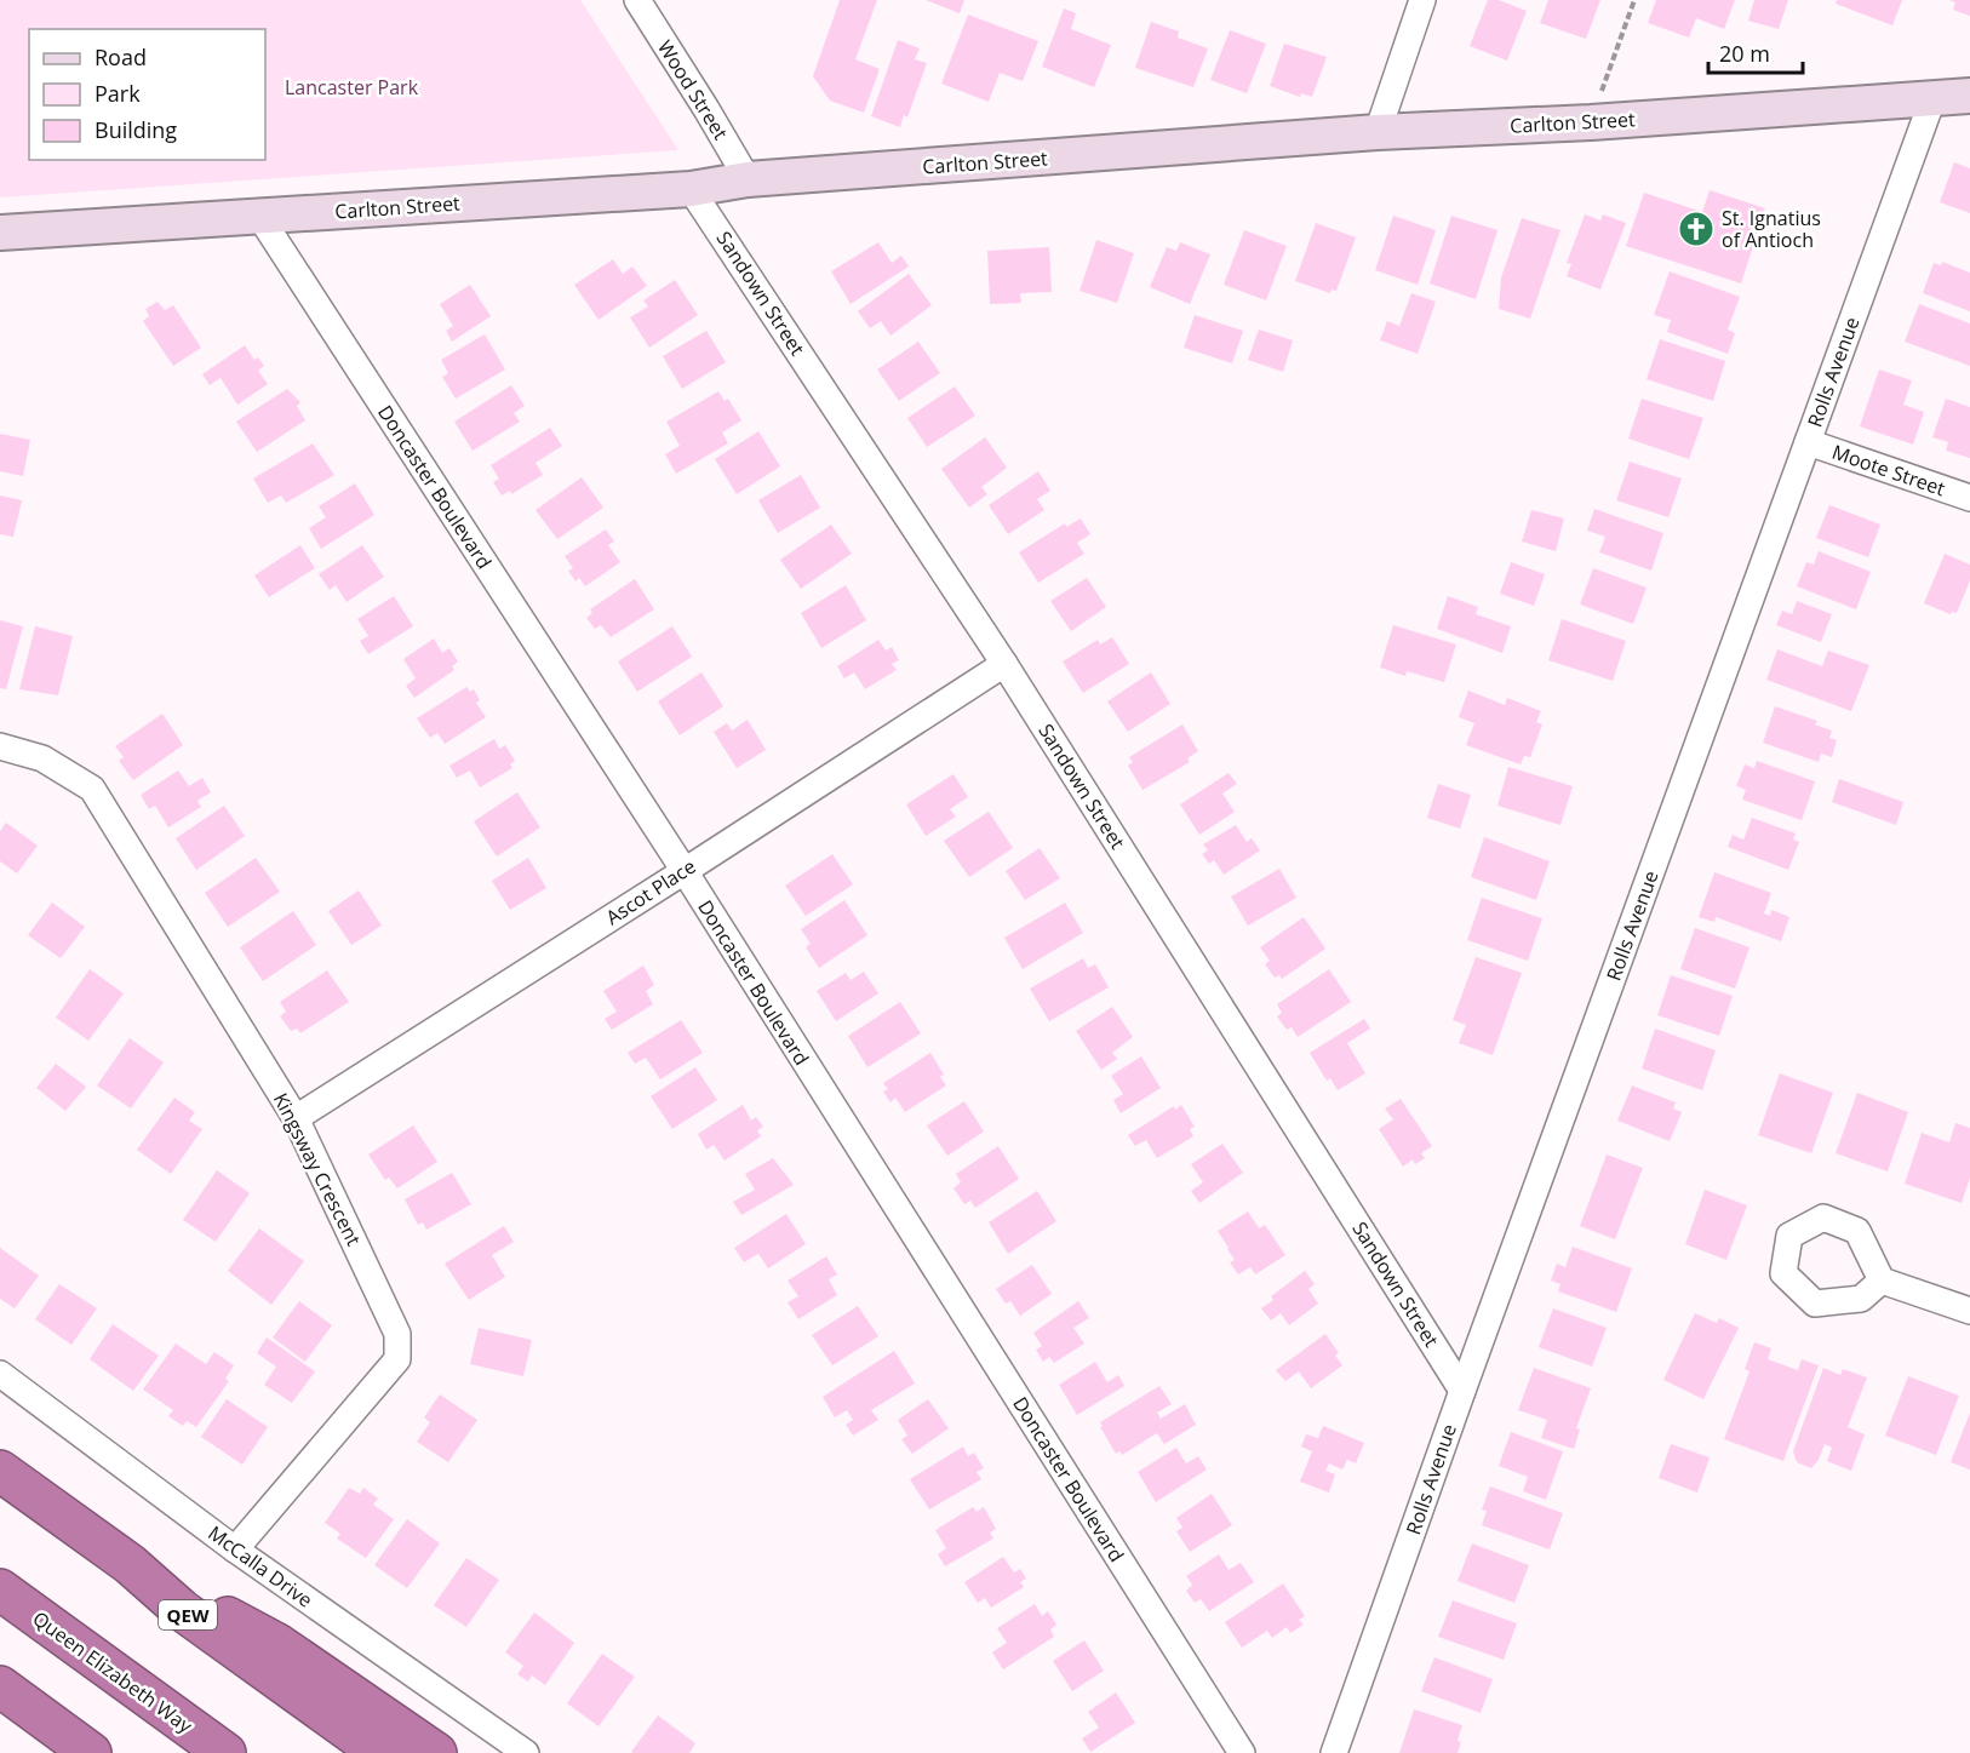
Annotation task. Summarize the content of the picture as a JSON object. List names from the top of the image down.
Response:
{
  "streets": {
    "highway": ["QEW", "Queen Elizabeth Way"],
    "main road": ["Carlton Street"],
    "street": [
      "Wood Street",
      "Sandown Street",
      "Rolls Avenue",
      "Moote Street",
      "Doncaster Boulevard",
      "Ascot Place",
      "Kingsway Crescent",
      "McCalla Drive"
    ]
  },
  "crossings": [
    ["Wood Street", "Carlton Street"],
    ["Carlton Street", "Sandown Street"],
    ["Carlton Street", "Rolls Avenue"],
    ["Carlton Street", "Doncaster Boulevard"],
    ["Sandown Street", "Rolls Avenue"],
    ["Sandown Street", "Ascot Place"],
    ["Rolls Avenue", "Moote Street"],
    ["Doncaster Boulevard", "Ascot Place"],
    ["Ascot Place", "Kingsway Crescent"],
    ["Kingsway Crescent", "McCalla Drive"]
  ],
  "parks": ["Lancaster Park"],
  "places": {
    "church": ["St. Ignatius of Antioch"]
  },
  "legend": ["Road", "Park", "Building"],
  "scale_bar": "20 m"
}
